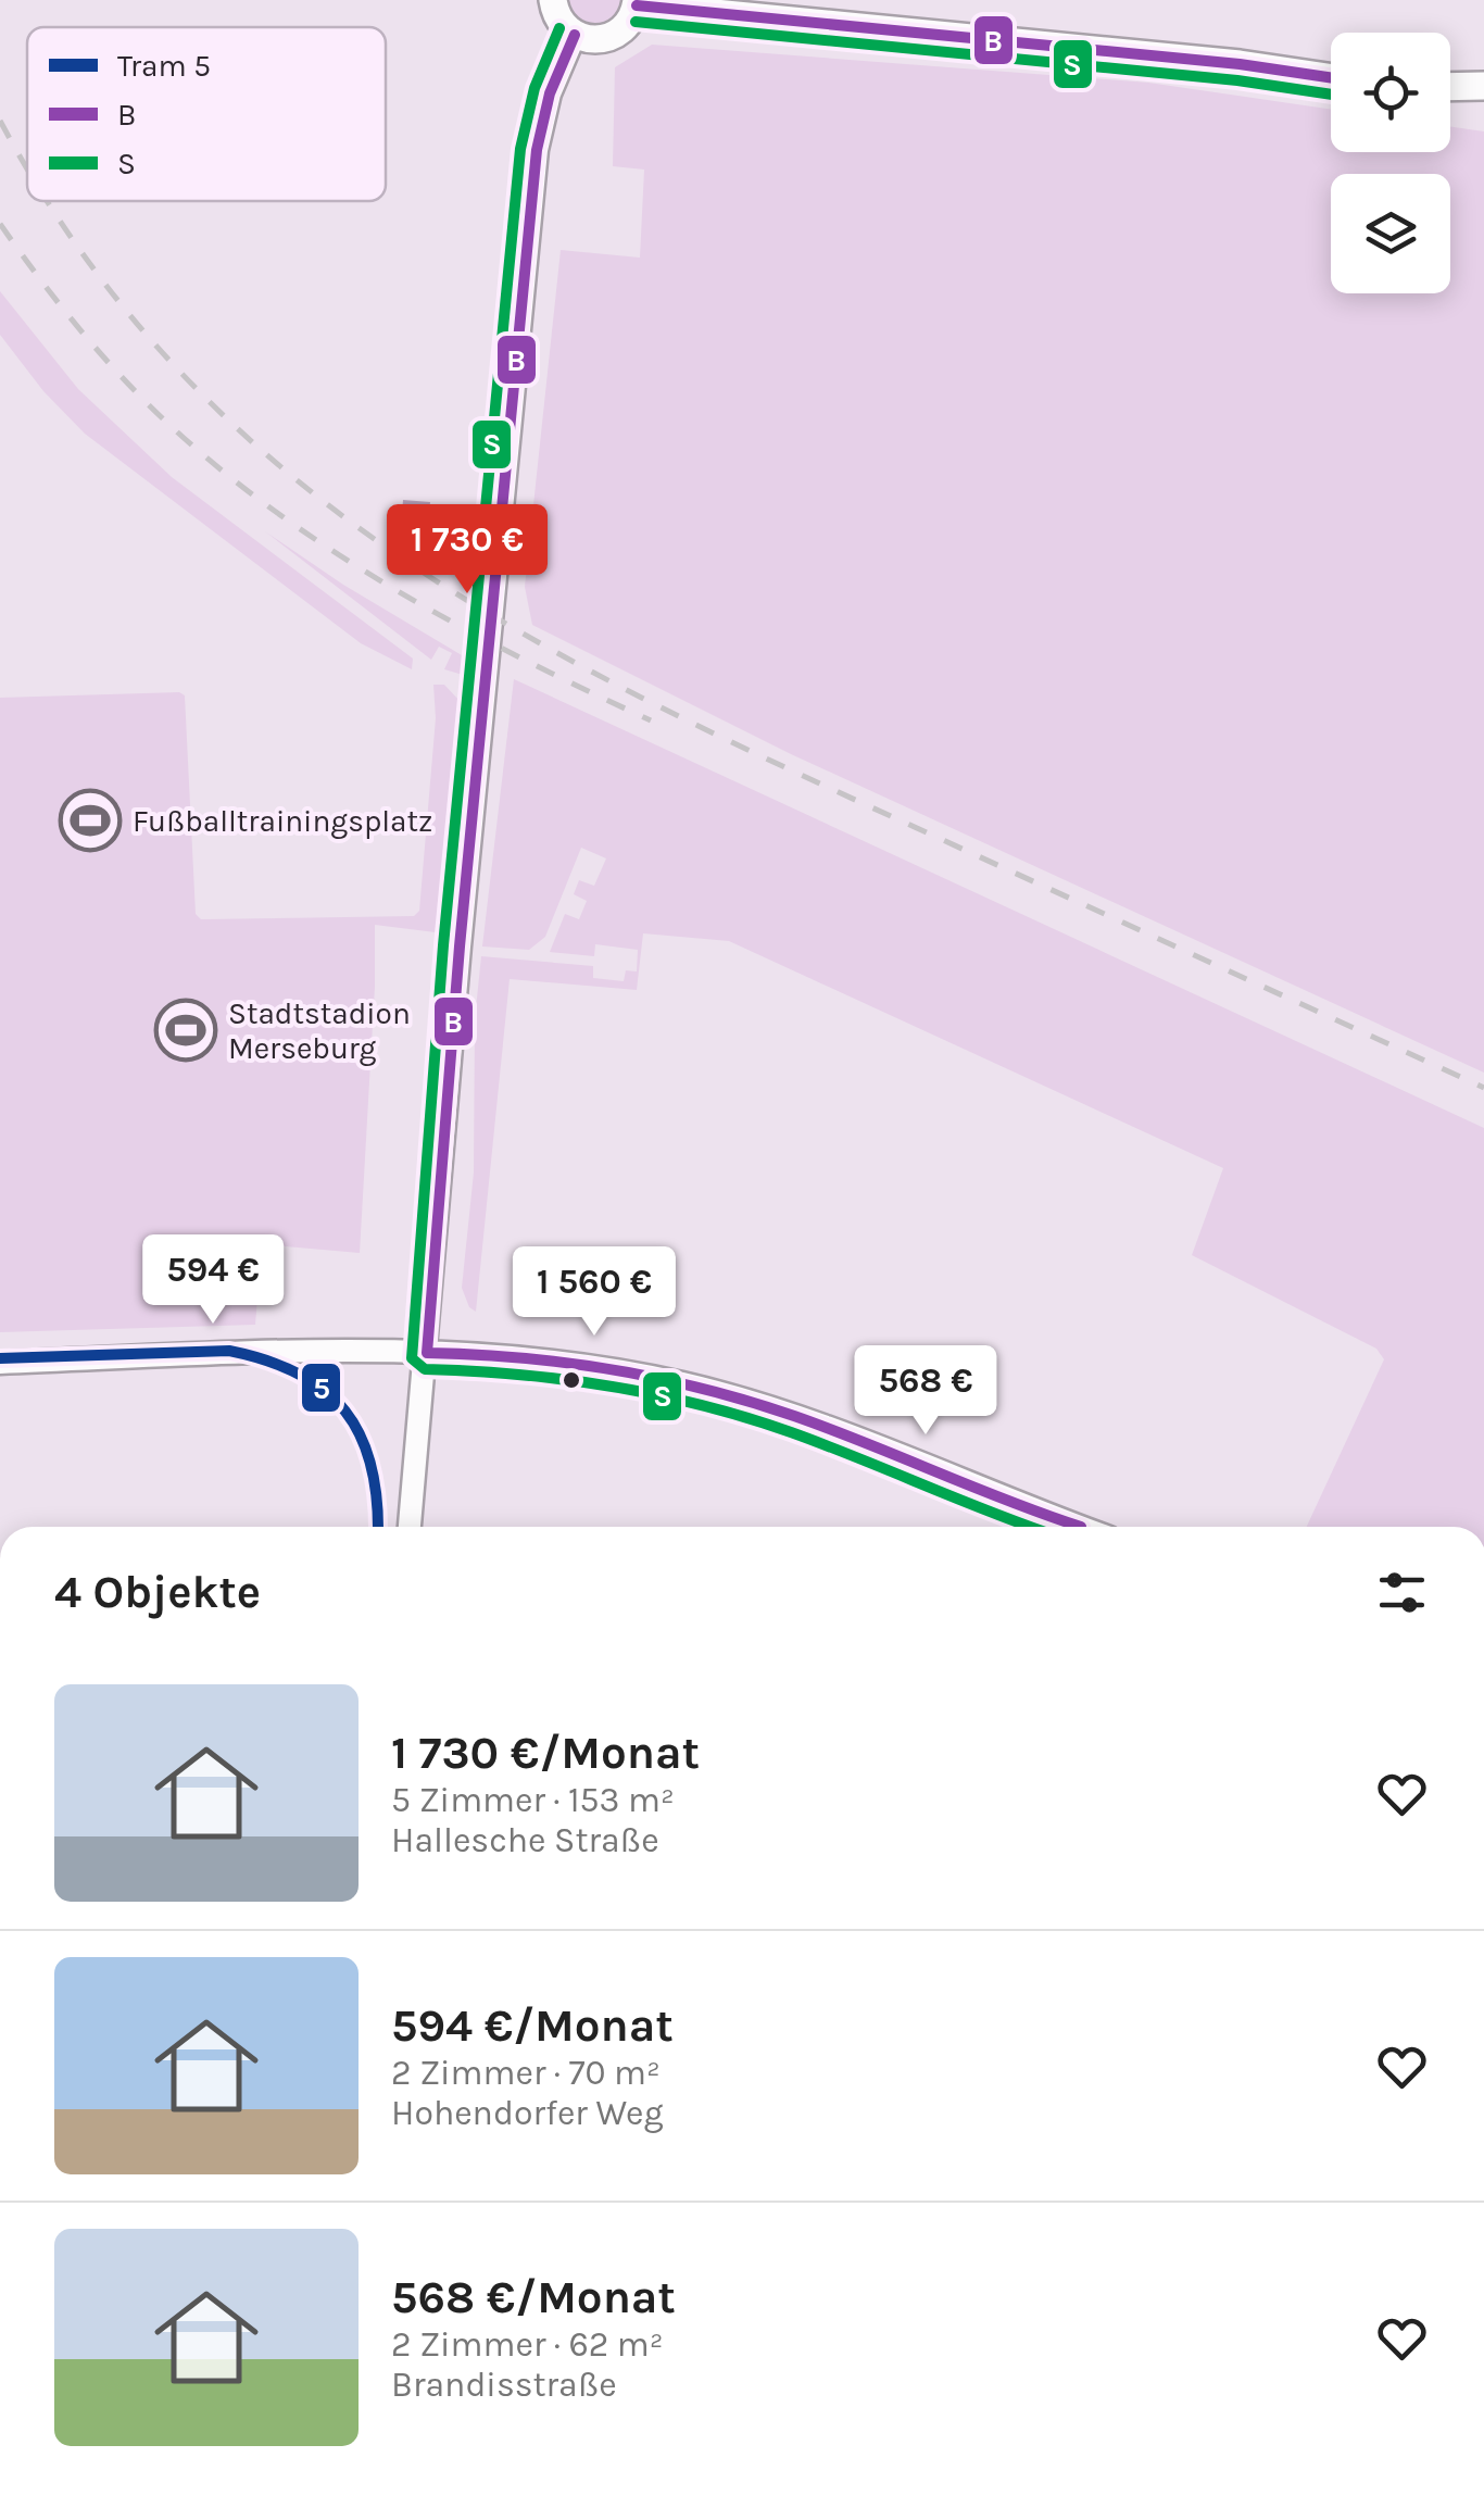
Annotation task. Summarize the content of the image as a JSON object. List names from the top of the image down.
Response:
{
  "places": {
    "sports": ["Fußballtrainingsplatz", "Stadtstadion Merseburg"]
  },
  "lines": ["transit line B", "transit line S", "tram line 5"],
  "legend": ["Tram 5", "B", "S"],
  "page": {
    "price": [
      "1 730 €",
      "594 €",
      "1 560 €",
      "568 €"
    ],
    "heading": "4 Objekte",
    "list": [
      {
        "name": "1 730 €/Monat",
        "note": "5 Zimmer · 153 m² · Hallesche Straße"
      },
      {
        "name": "594 €/Monat",
        "note": "2 Zimmer · 70 m² · Hohendorfer Weg"
      },
      {
        "name": "568 €/Monat",
        "note": "2 Zimmer · 62 m² · Brandisstraße"
      }
    ]
  }
}
